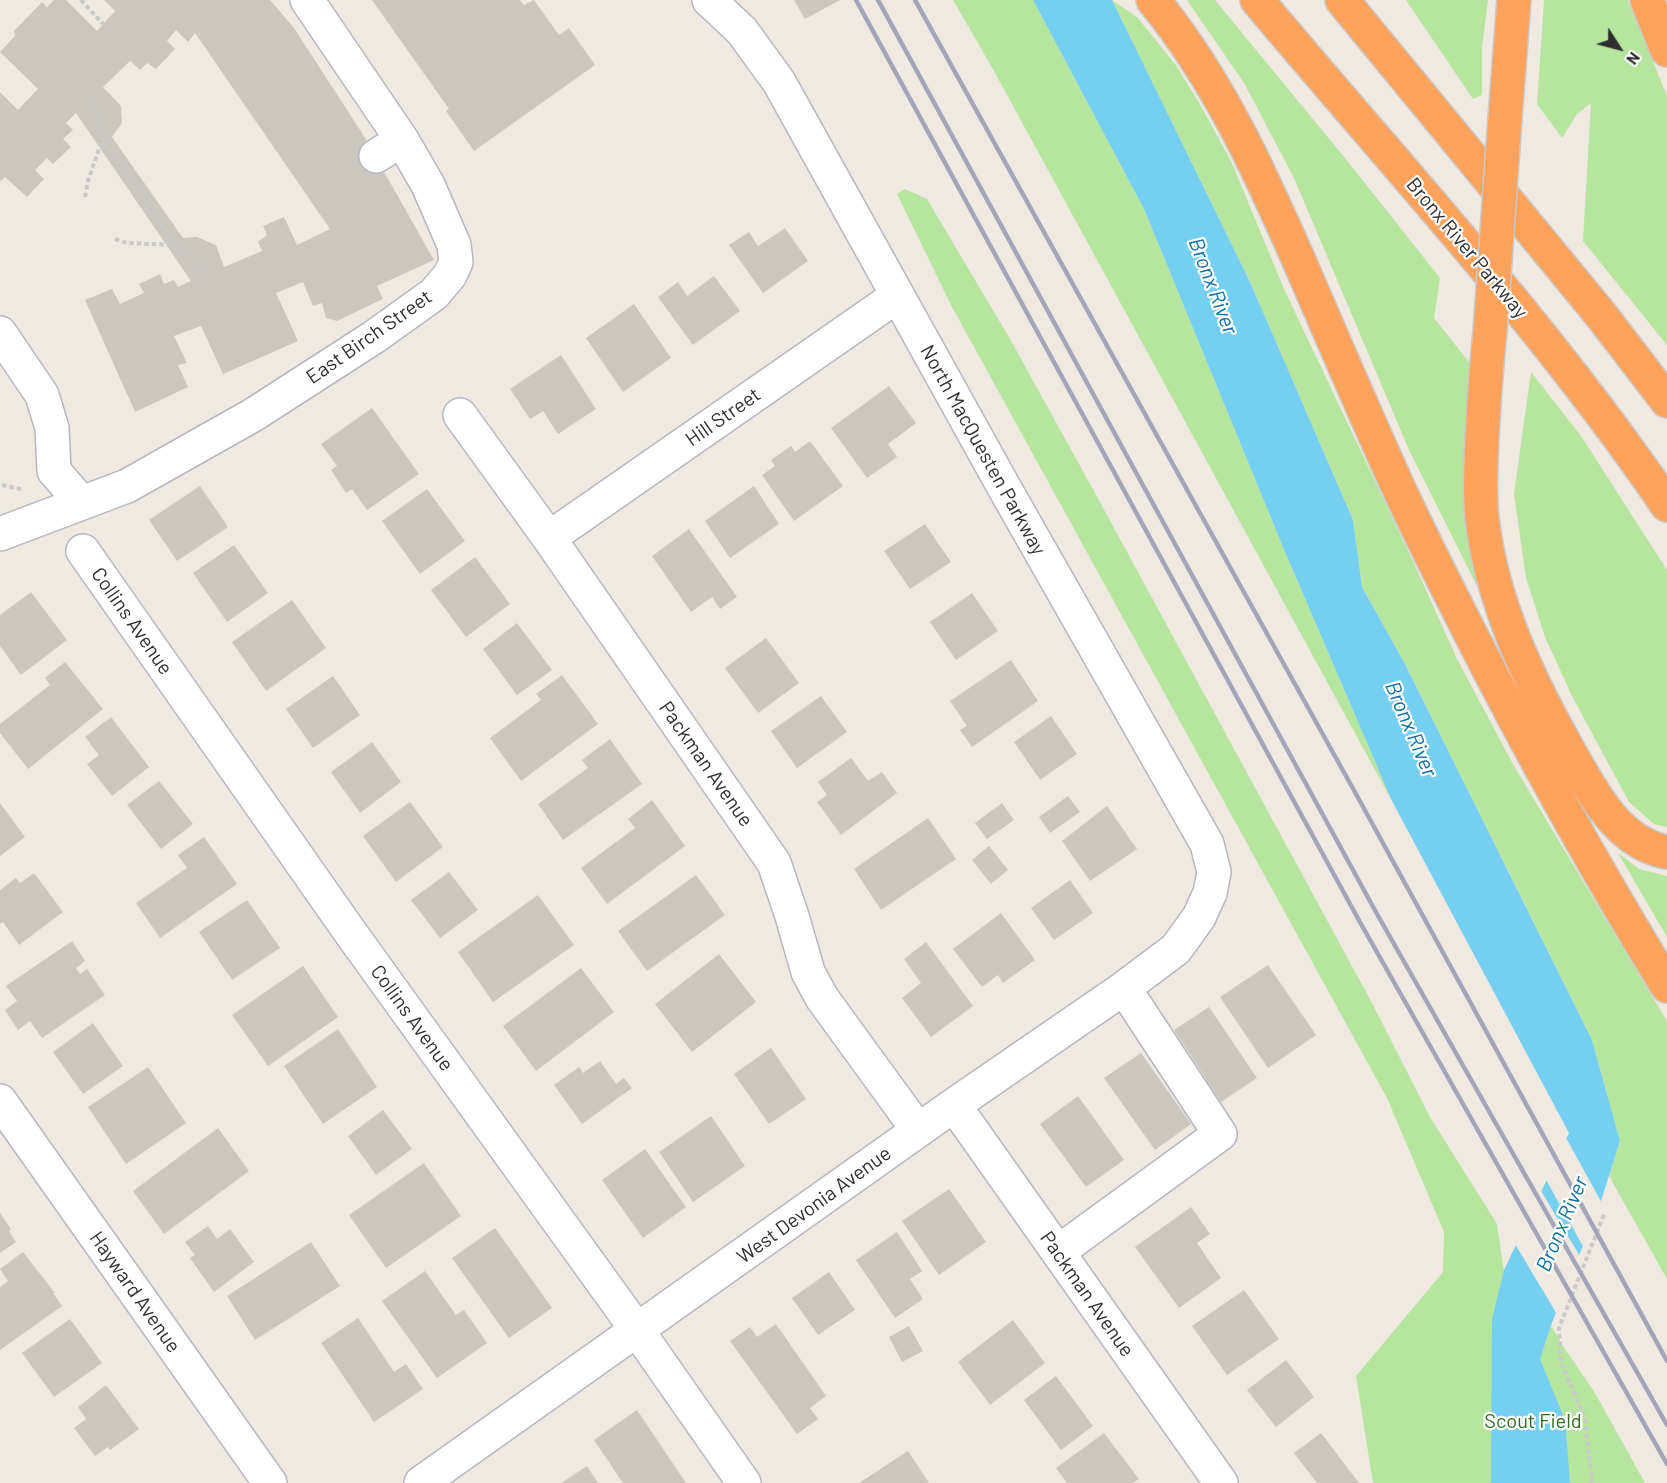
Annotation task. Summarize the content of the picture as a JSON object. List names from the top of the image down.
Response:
{
  "streets": {
    "highway": ["Bronx River Parkway"],
    "street": [
      "East Birch Street",
      "Hill Street",
      "North MacQuesten Parkway",
      "Collins Avenue",
      "Packman Avenue",
      "West Devonia Avenue",
      "Hayward Avenue"
    ]
  },
  "crossings": [
    ["Hill Street", "North MacQuesten Parkway"],
    ["Hill Street", "Packman Avenue"],
    ["North MacQuesten Parkway", "West Devonia Avenue"],
    ["Collins Avenue", "West Devonia Avenue"],
    ["Packman Avenue", "West Devonia Avenue"]
  ],
  "water": ["Bronx River"],
  "parks": ["Scout Field"],
  "north": "bottom right"
}
